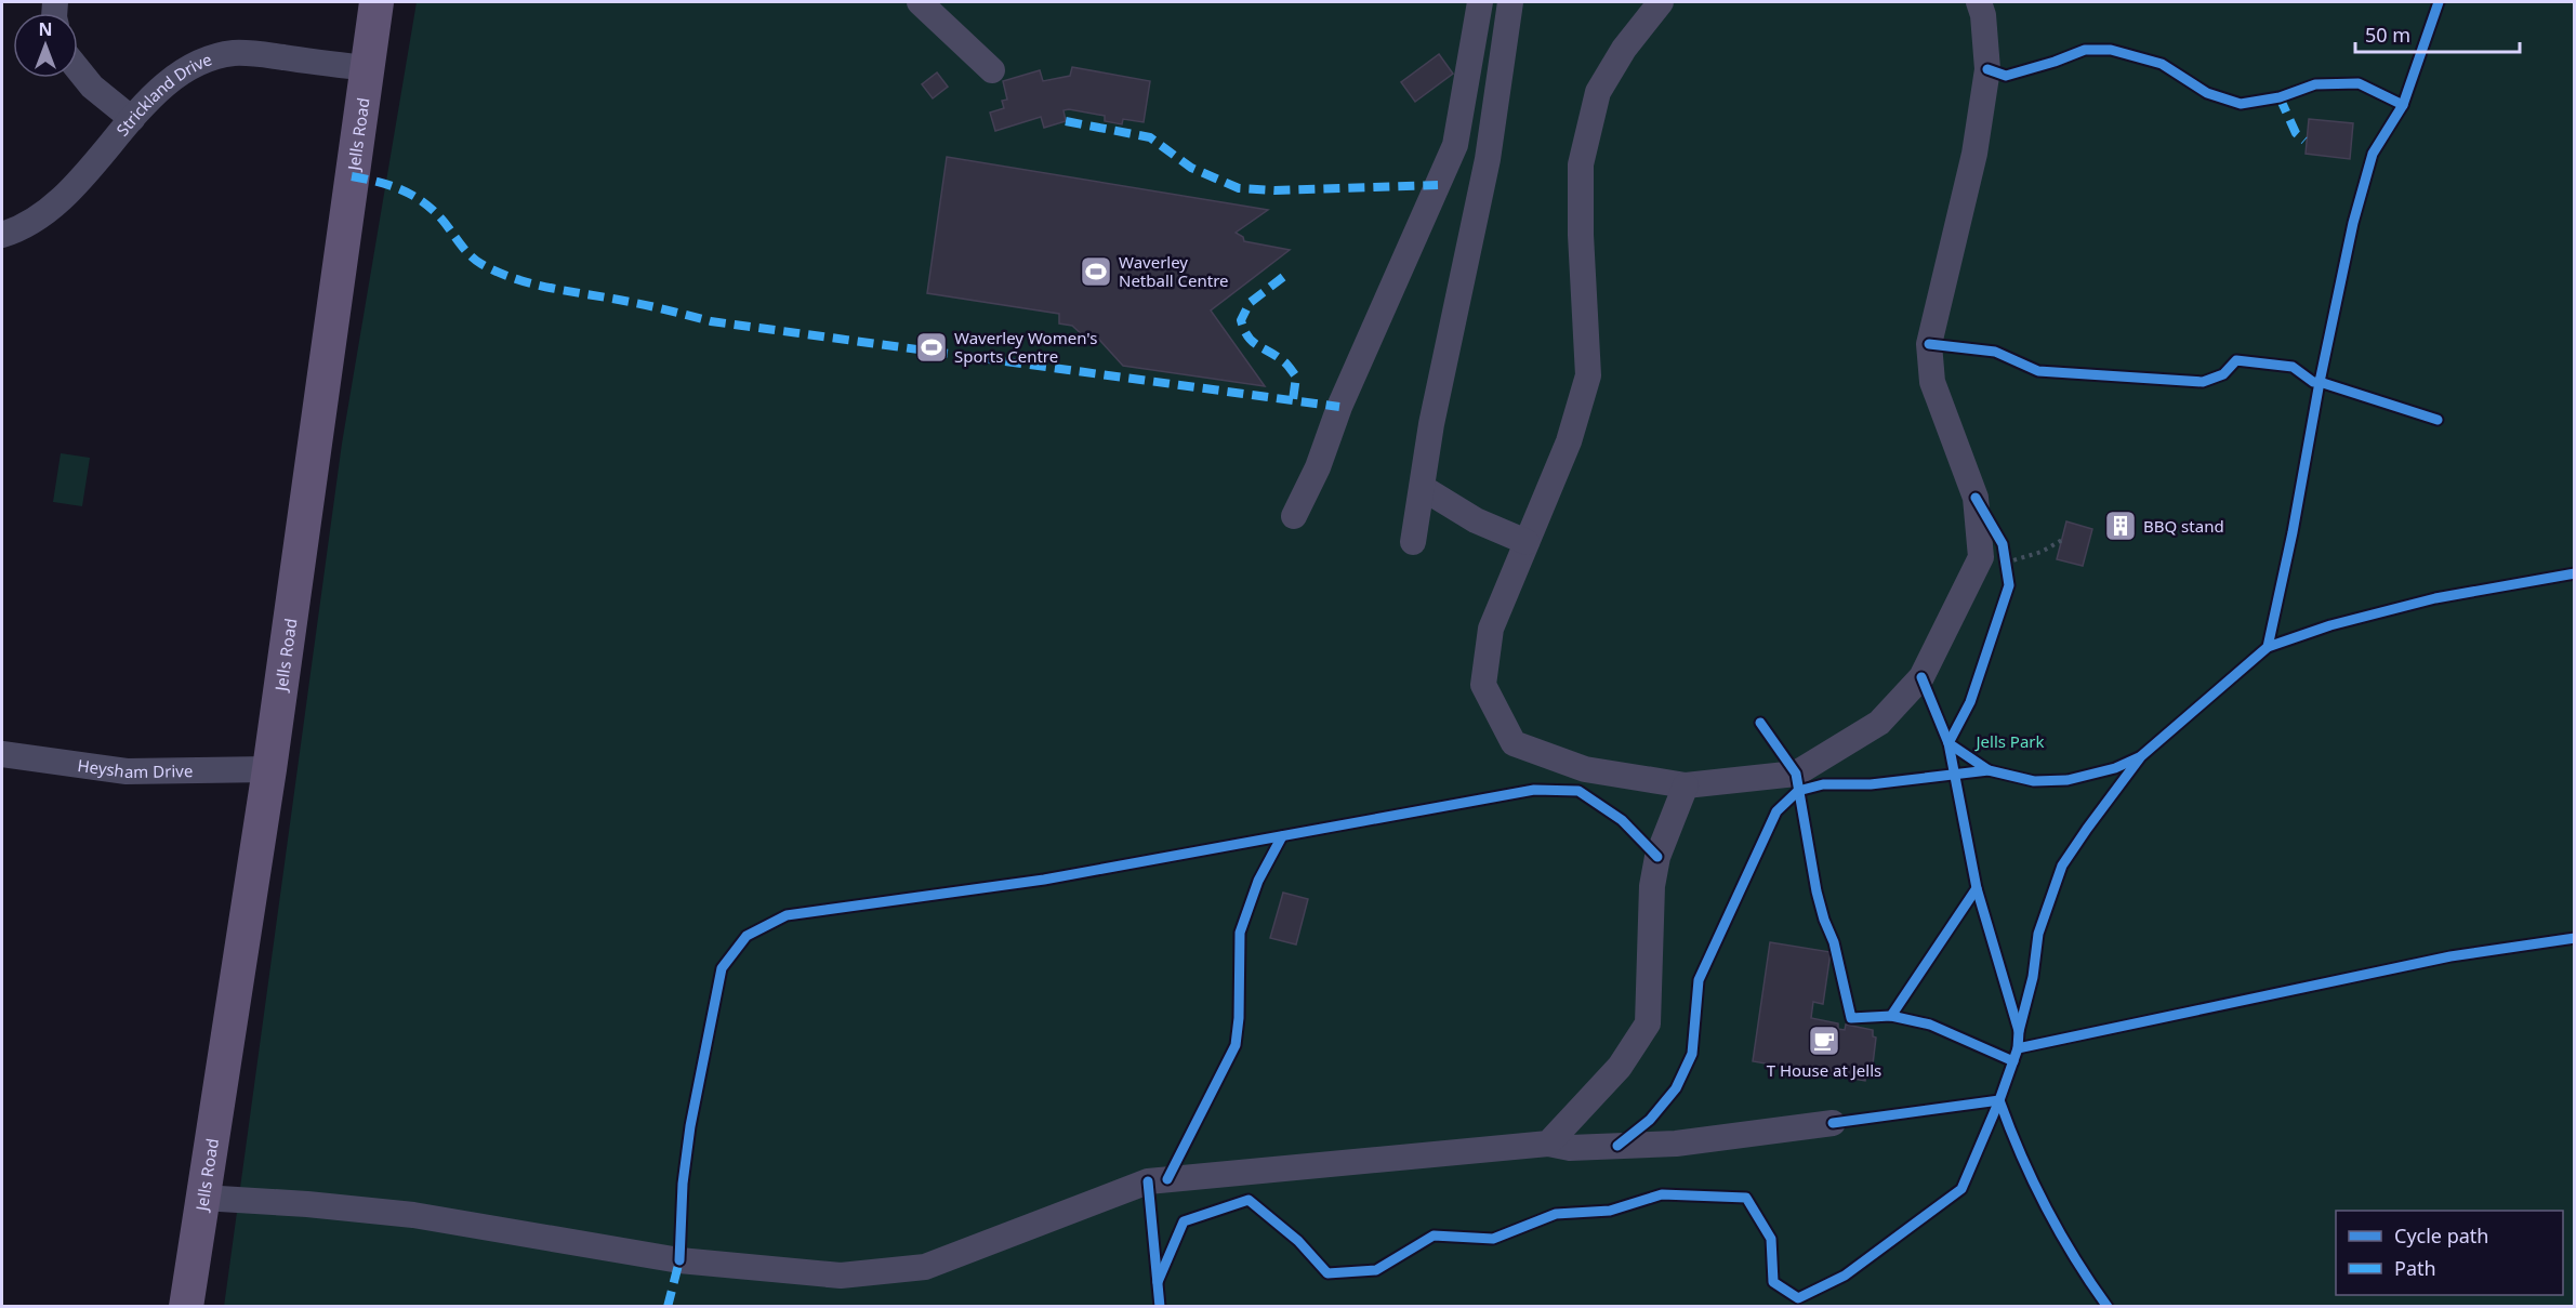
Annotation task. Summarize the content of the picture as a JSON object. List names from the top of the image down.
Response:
{
  "streets": {
    "main road": ["Jells Road"],
    "street": ["Strickland Drive", "Heysham Drive"]
  },
  "crossings": [
    ["Strickland Drive", "Jells Road"],
    ["Jells Road", "Heysham Drive"]
  ],
  "parks": ["Jells Park"],
  "places": {
    "sports": ["Waverley Netball Centre", "Waverley Women's Sports Centre"],
    "building": ["BBQ stand"],
    "cafe": ["T House at Jells"]
  },
  "legend": ["Cycle path", "Path"],
  "scale_bar": "50 m",
  "north": "top"
}
